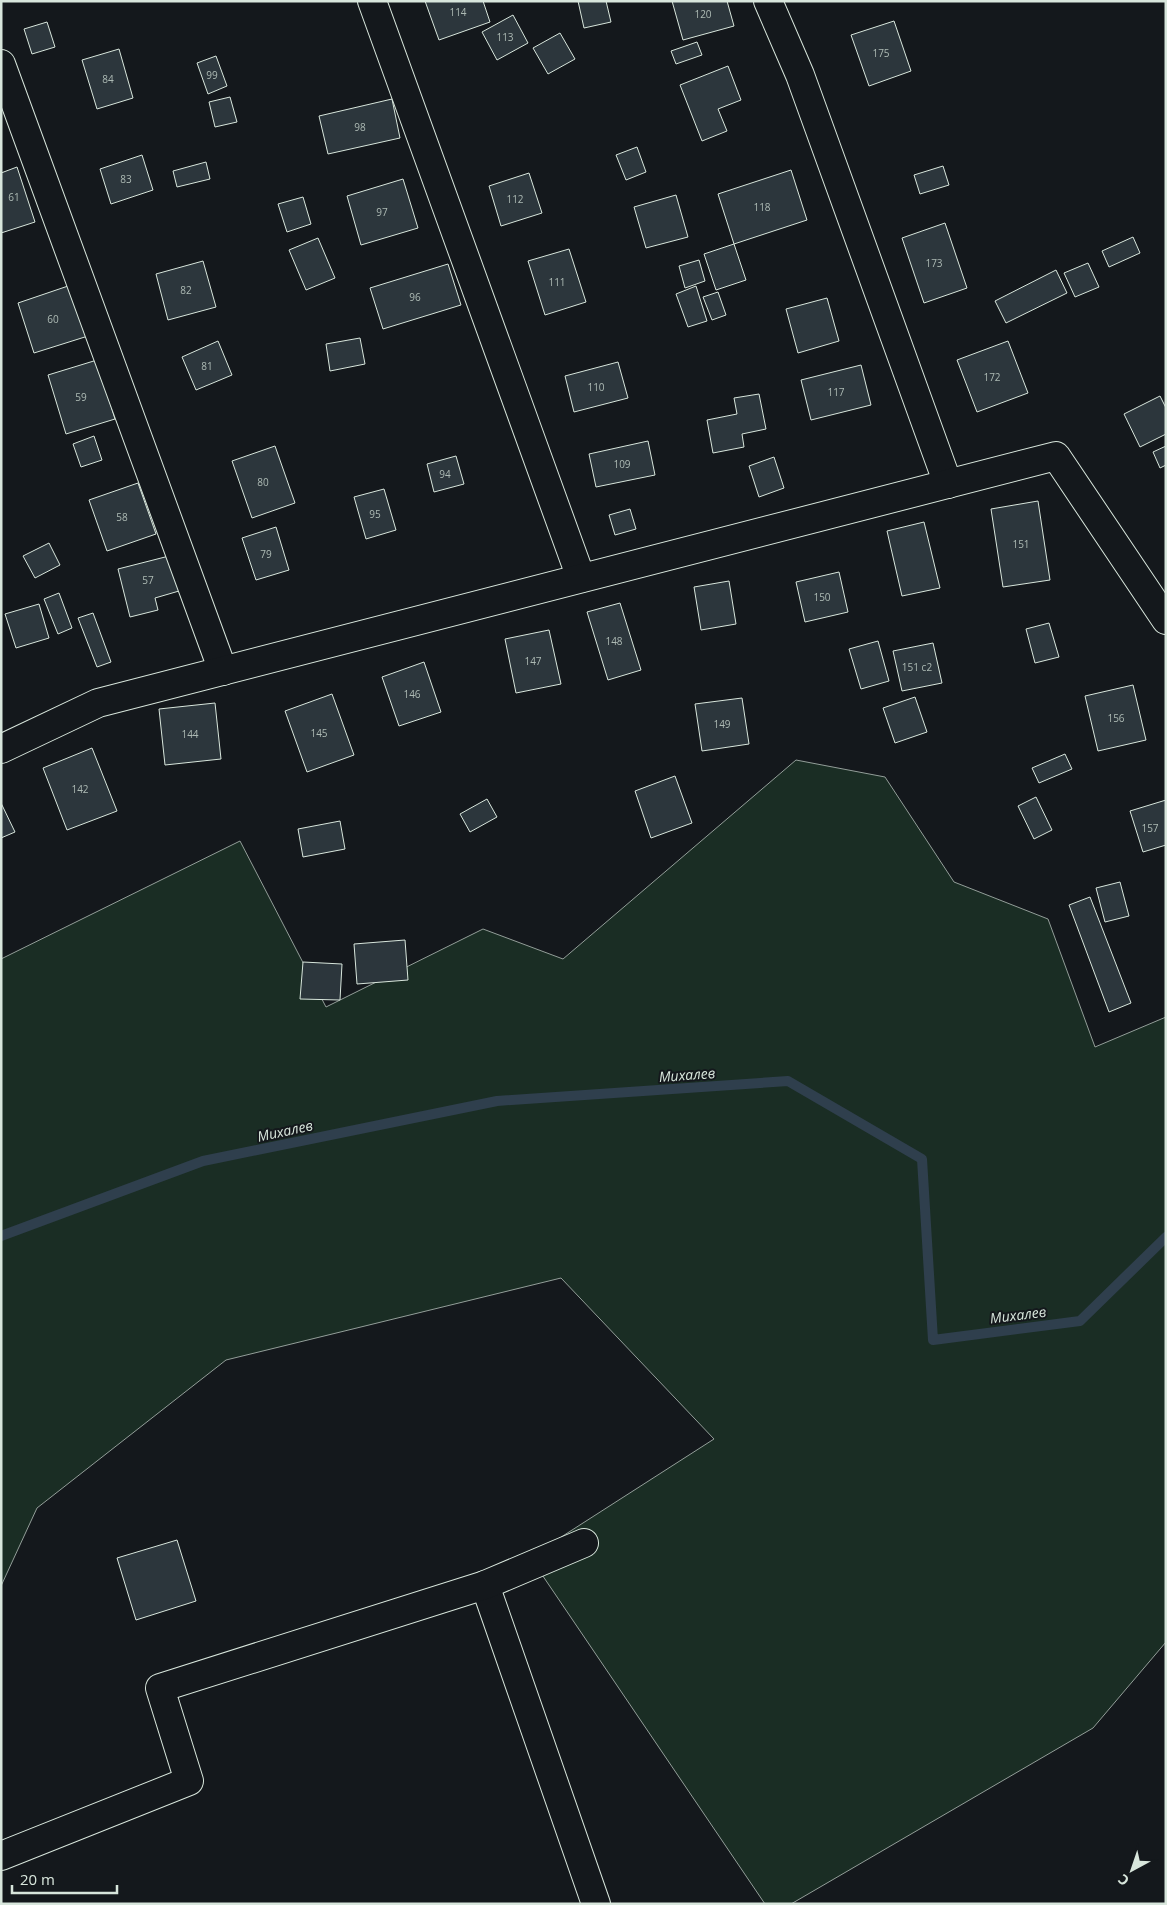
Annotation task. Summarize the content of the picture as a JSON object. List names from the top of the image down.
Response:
{
  "water": ["Михалев"],
  "house_numbers": [
    "114",
    "120",
    "113",
    "175",
    "99",
    "84",
    "98",
    "83",
    "61",
    "112",
    "118",
    "97",
    "173",
    "111",
    "82",
    "96",
    "60",
    "81",
    "172",
    "110",
    "117",
    "59",
    "109",
    "94",
    "80",
    "95",
    "58",
    "151",
    "79",
    "57",
    "150",
    "148",
    "147",
    "151 с2",
    "146",
    "156",
    "149",
    "145",
    "144",
    "142",
    "157"
  ],
  "scale_bar": "20 m",
  "north": "bottom left"
}
